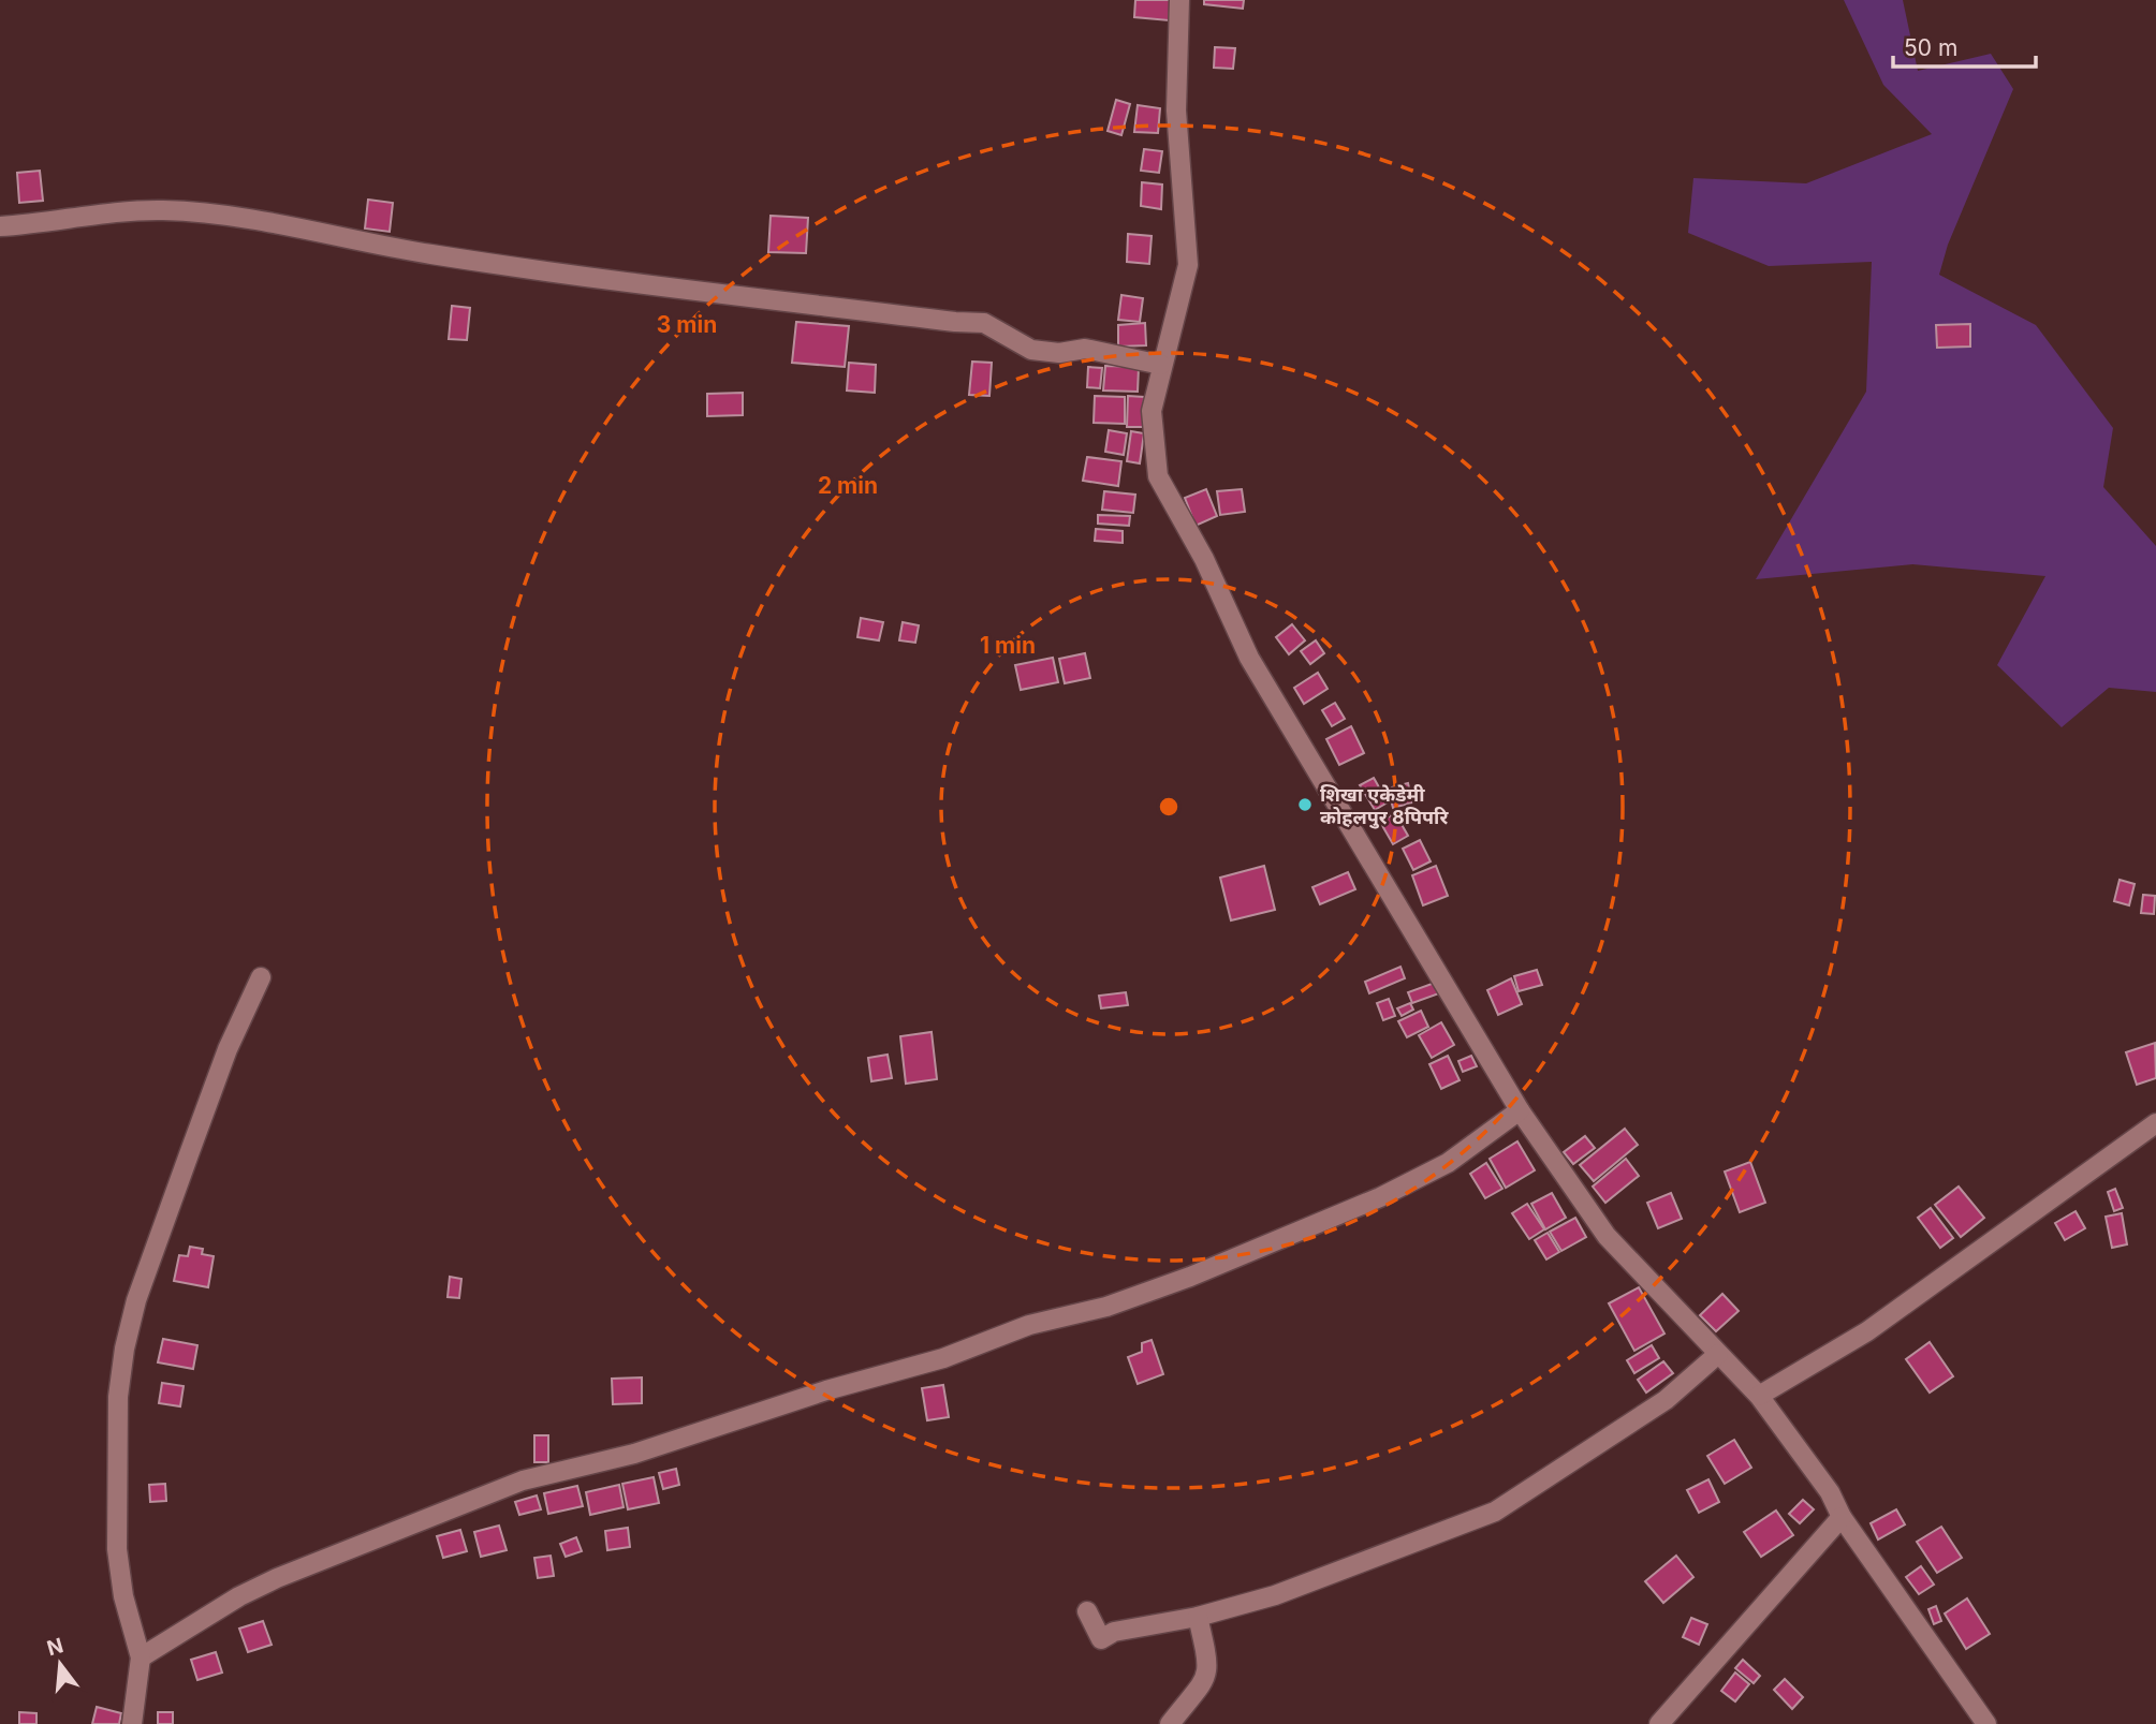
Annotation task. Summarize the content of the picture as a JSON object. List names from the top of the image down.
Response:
{
  "places": ["शिखा एकेडेमी कोहलपुर 8पिपरि"],
  "scale_bar": "50 m",
  "north": "top",
  "rings": ["3 min", "2 min", "1 min"]
}
